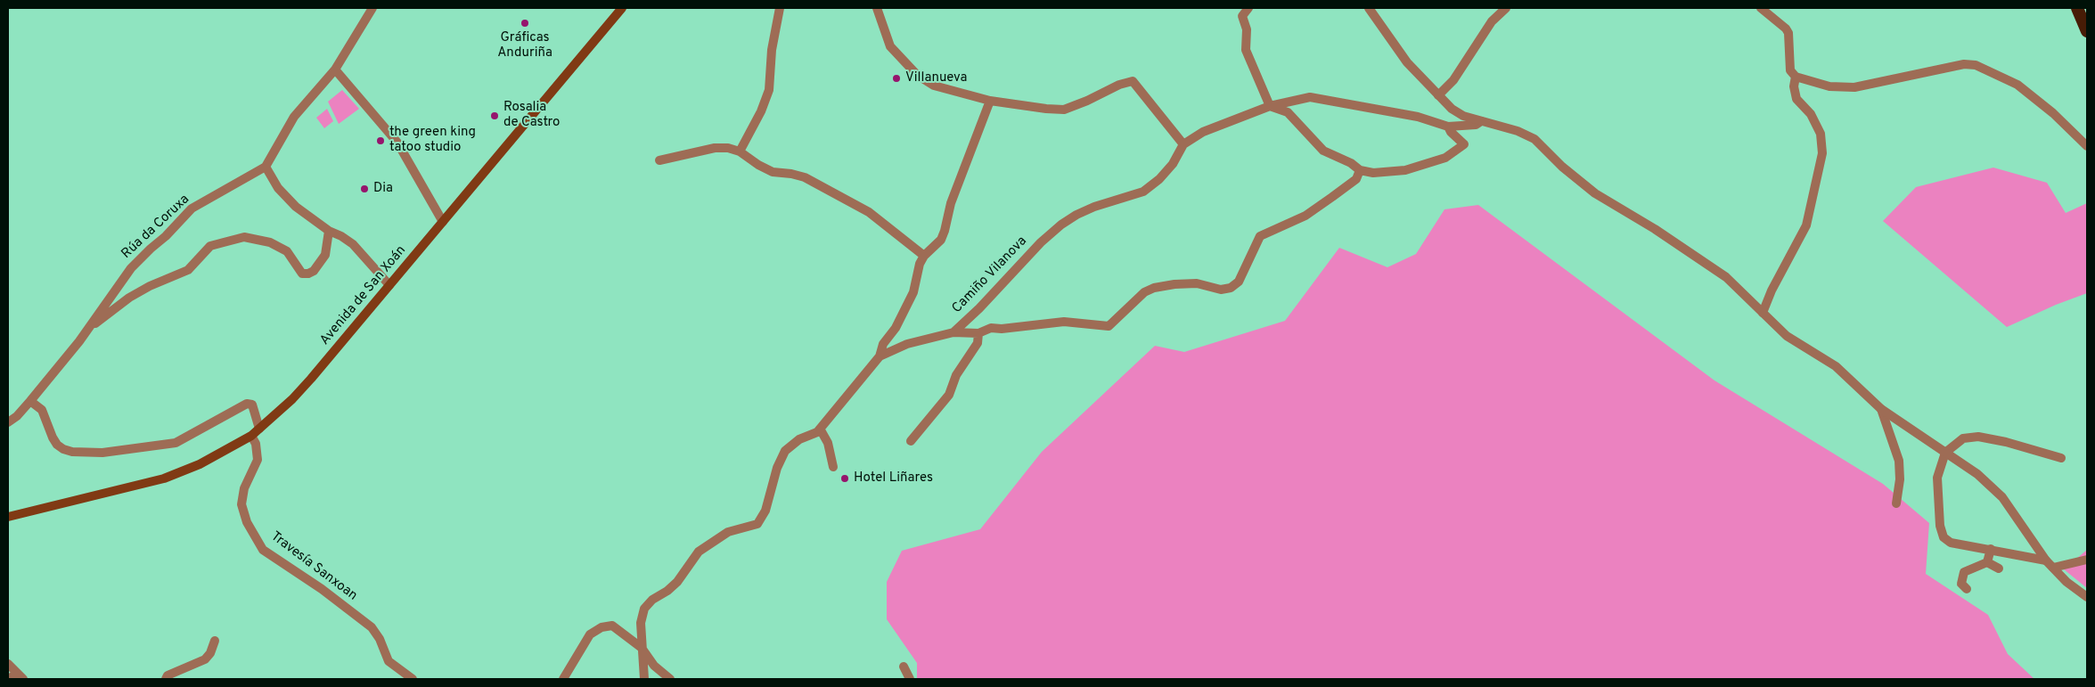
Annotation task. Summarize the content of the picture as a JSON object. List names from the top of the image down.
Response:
{
  "streets": {
    "main road": ["Avenida de San Xoán"],
    "street": ["Rúa da Coruxa", "Camiño Vilanova", "Travesía Sanxoan"]
  },
  "crossings": [
    ["Avenida de San Xoán", "Travesía Sanxoan"]
  ],
  "places": [
    "Gráficas Anduriña",
    "Villanueva",
    "Rosalia de Castro",
    "the green king tatoo studio",
    "Dia",
    "Hotel Liñares"
  ]
}
